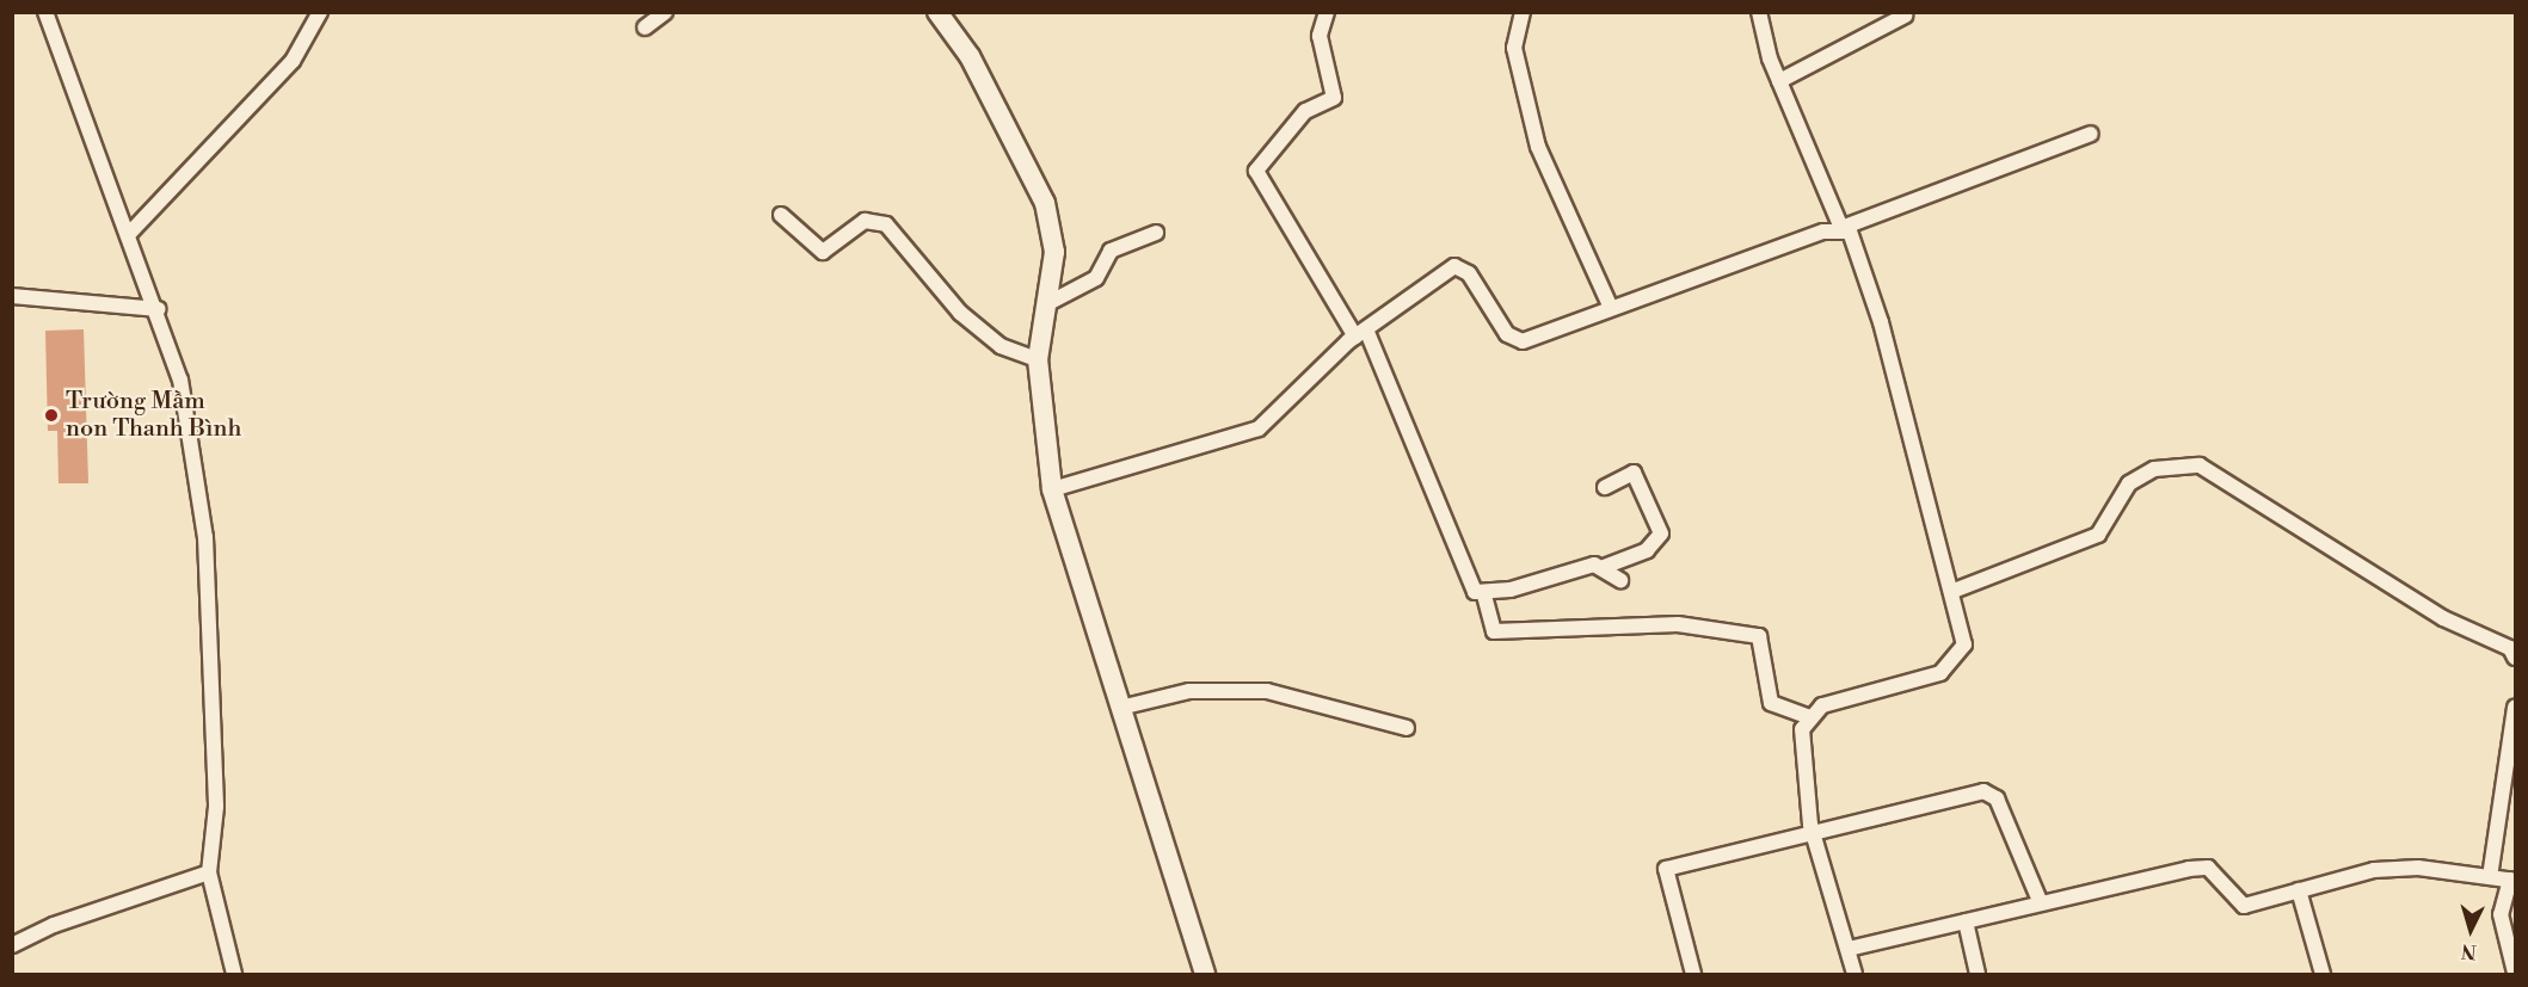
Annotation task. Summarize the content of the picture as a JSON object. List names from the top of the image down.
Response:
{
  "places": ["Trường Mầm non Thanh Bình"],
  "north": "bottom"
}
